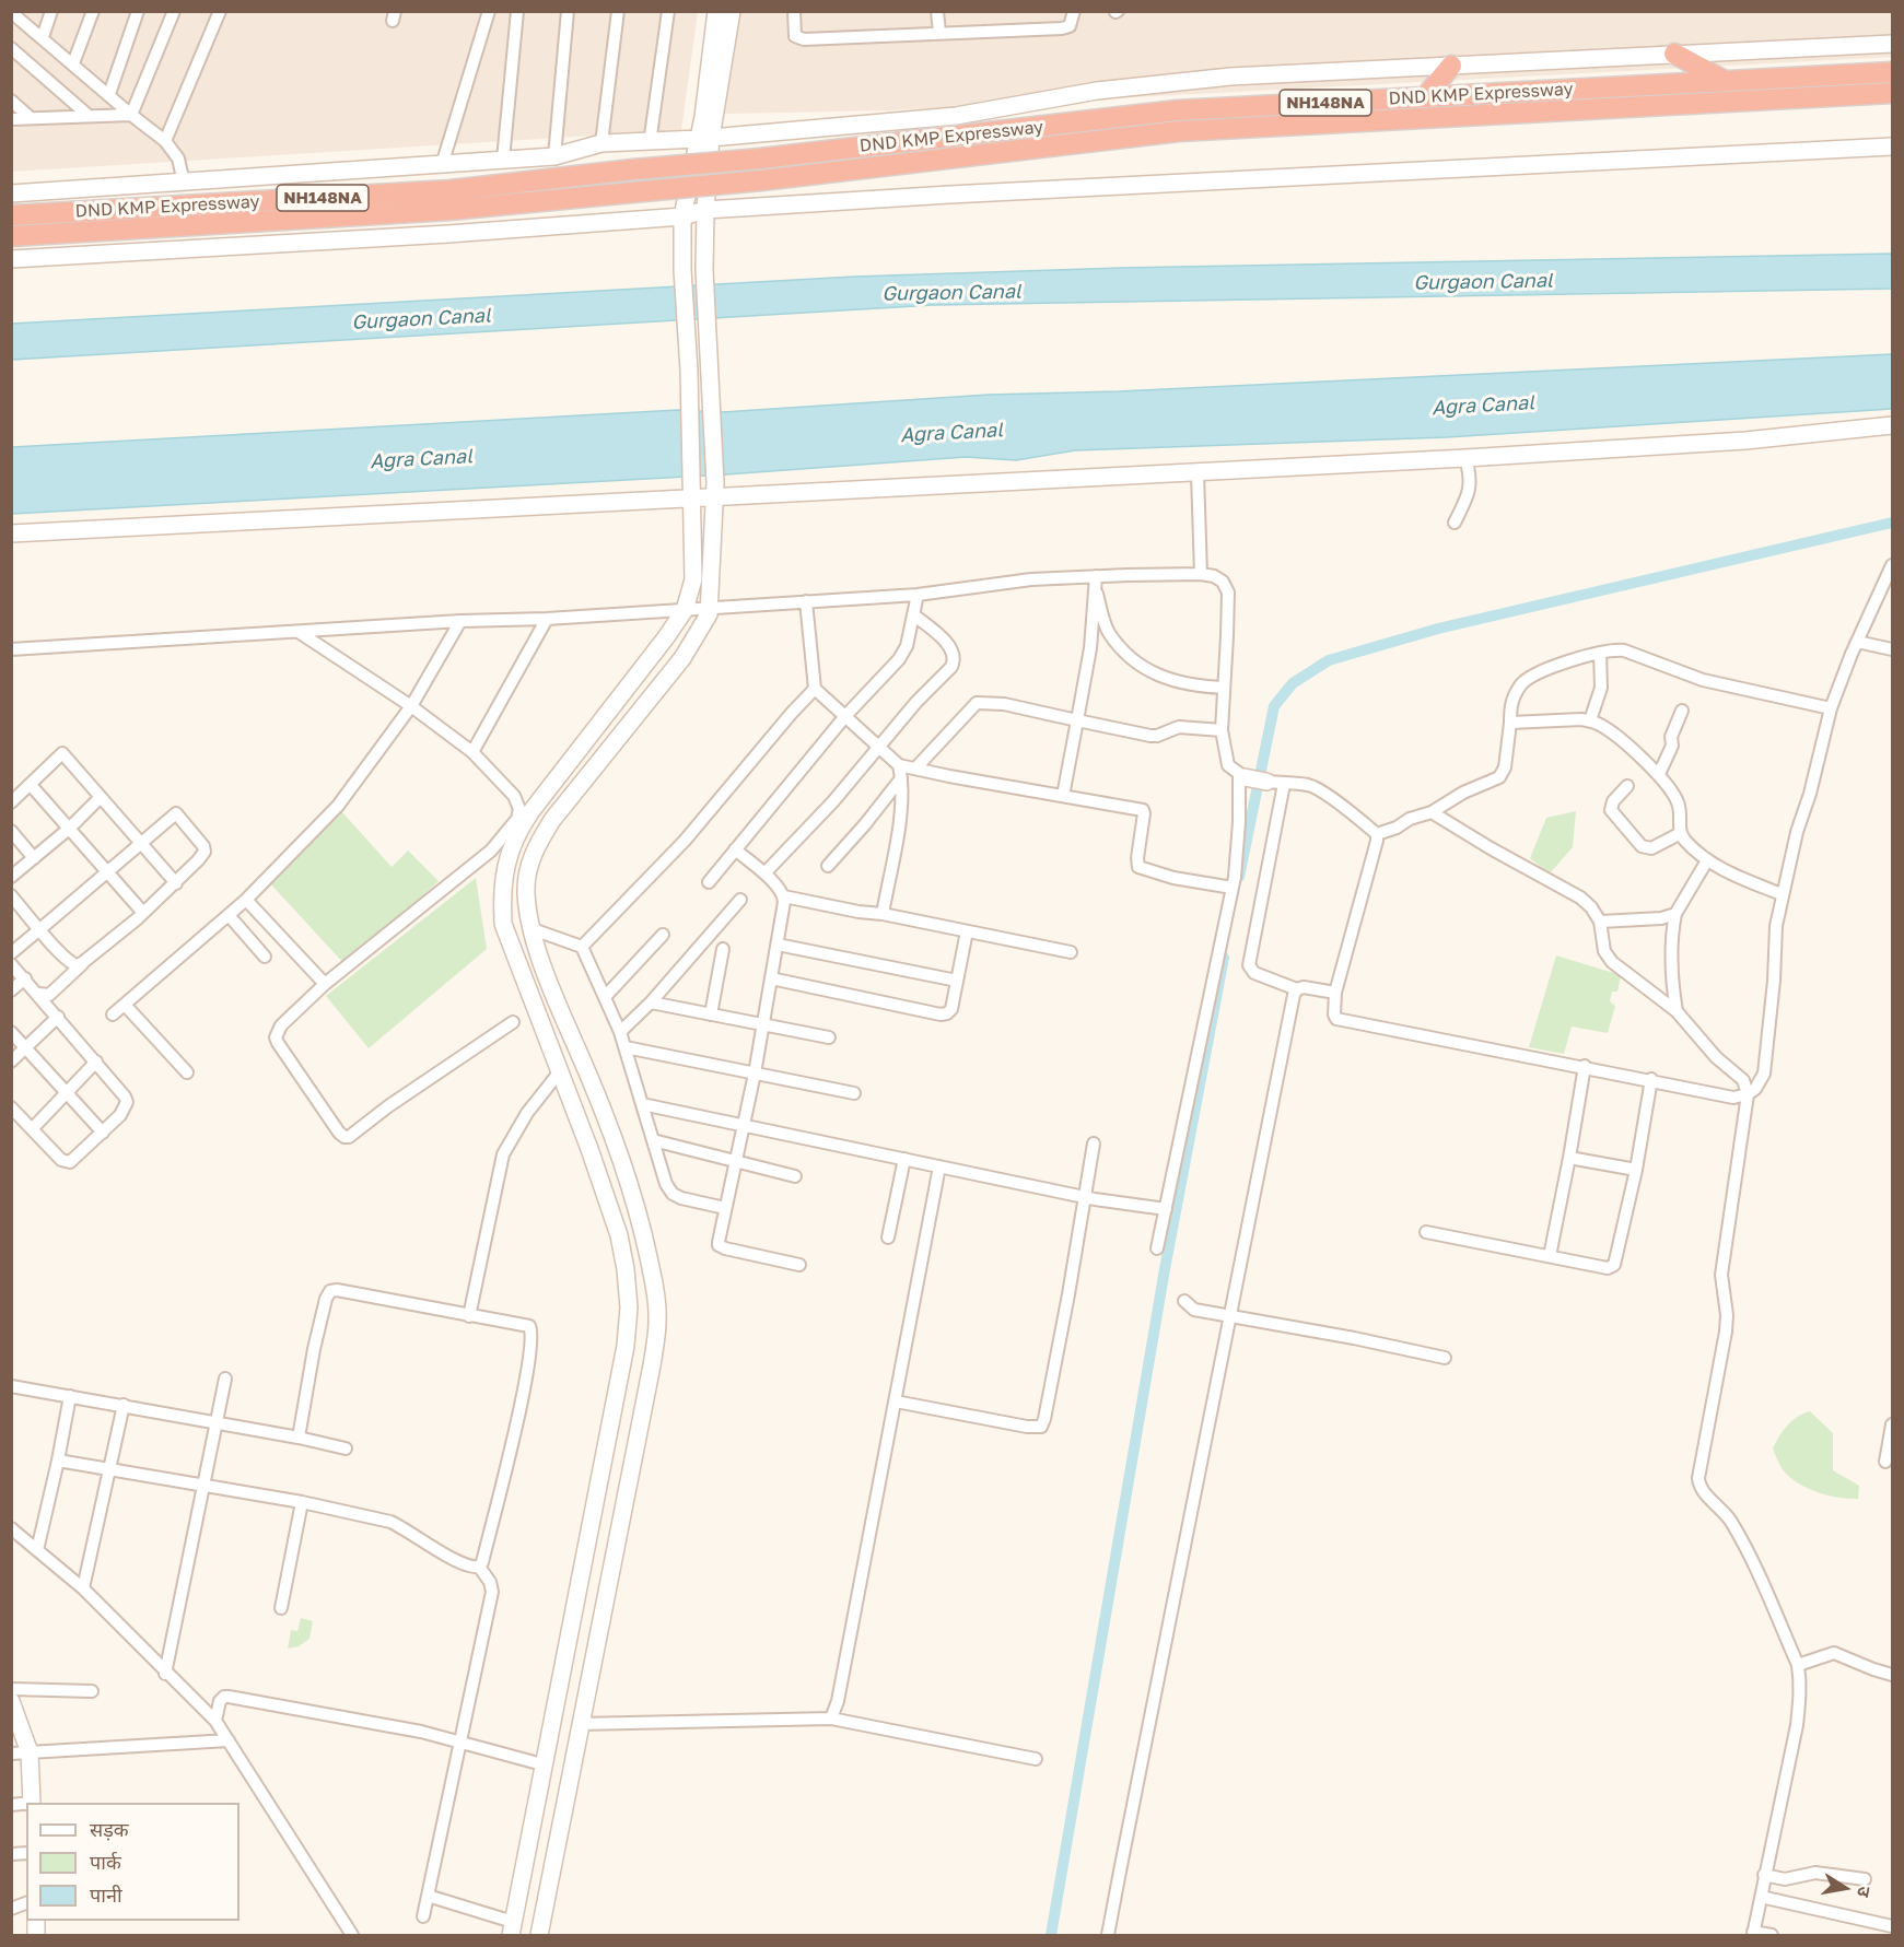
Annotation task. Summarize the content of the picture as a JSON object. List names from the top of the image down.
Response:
{
  "streets": {
    "highway": ["DND KMP Expressway", "NH148NA"]
  },
  "water": ["Gurgaon Canal", "Agra Canal"],
  "legend": ["सड़क", "पार्क", "पानी"],
  "north": "right"
}
